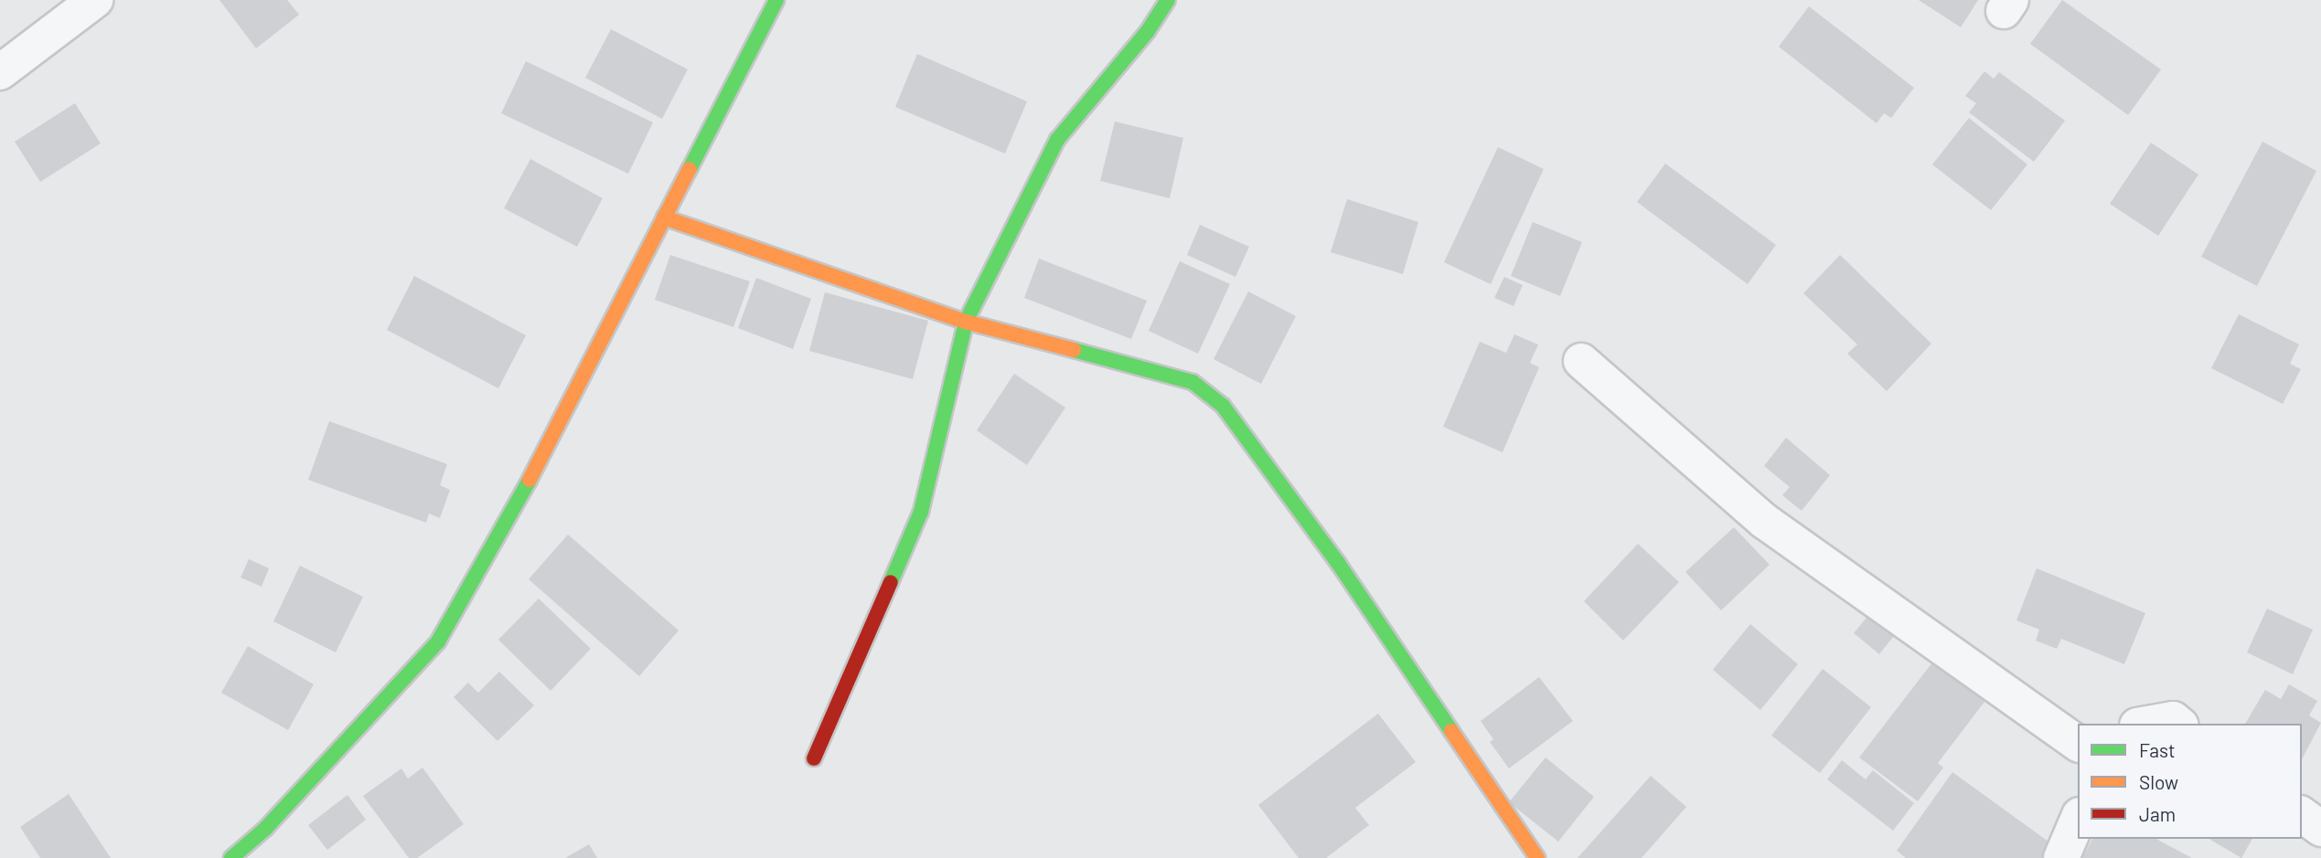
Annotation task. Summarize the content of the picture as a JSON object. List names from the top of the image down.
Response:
{
  "legend": ["Fast", "Slow", "Jam"]
}
